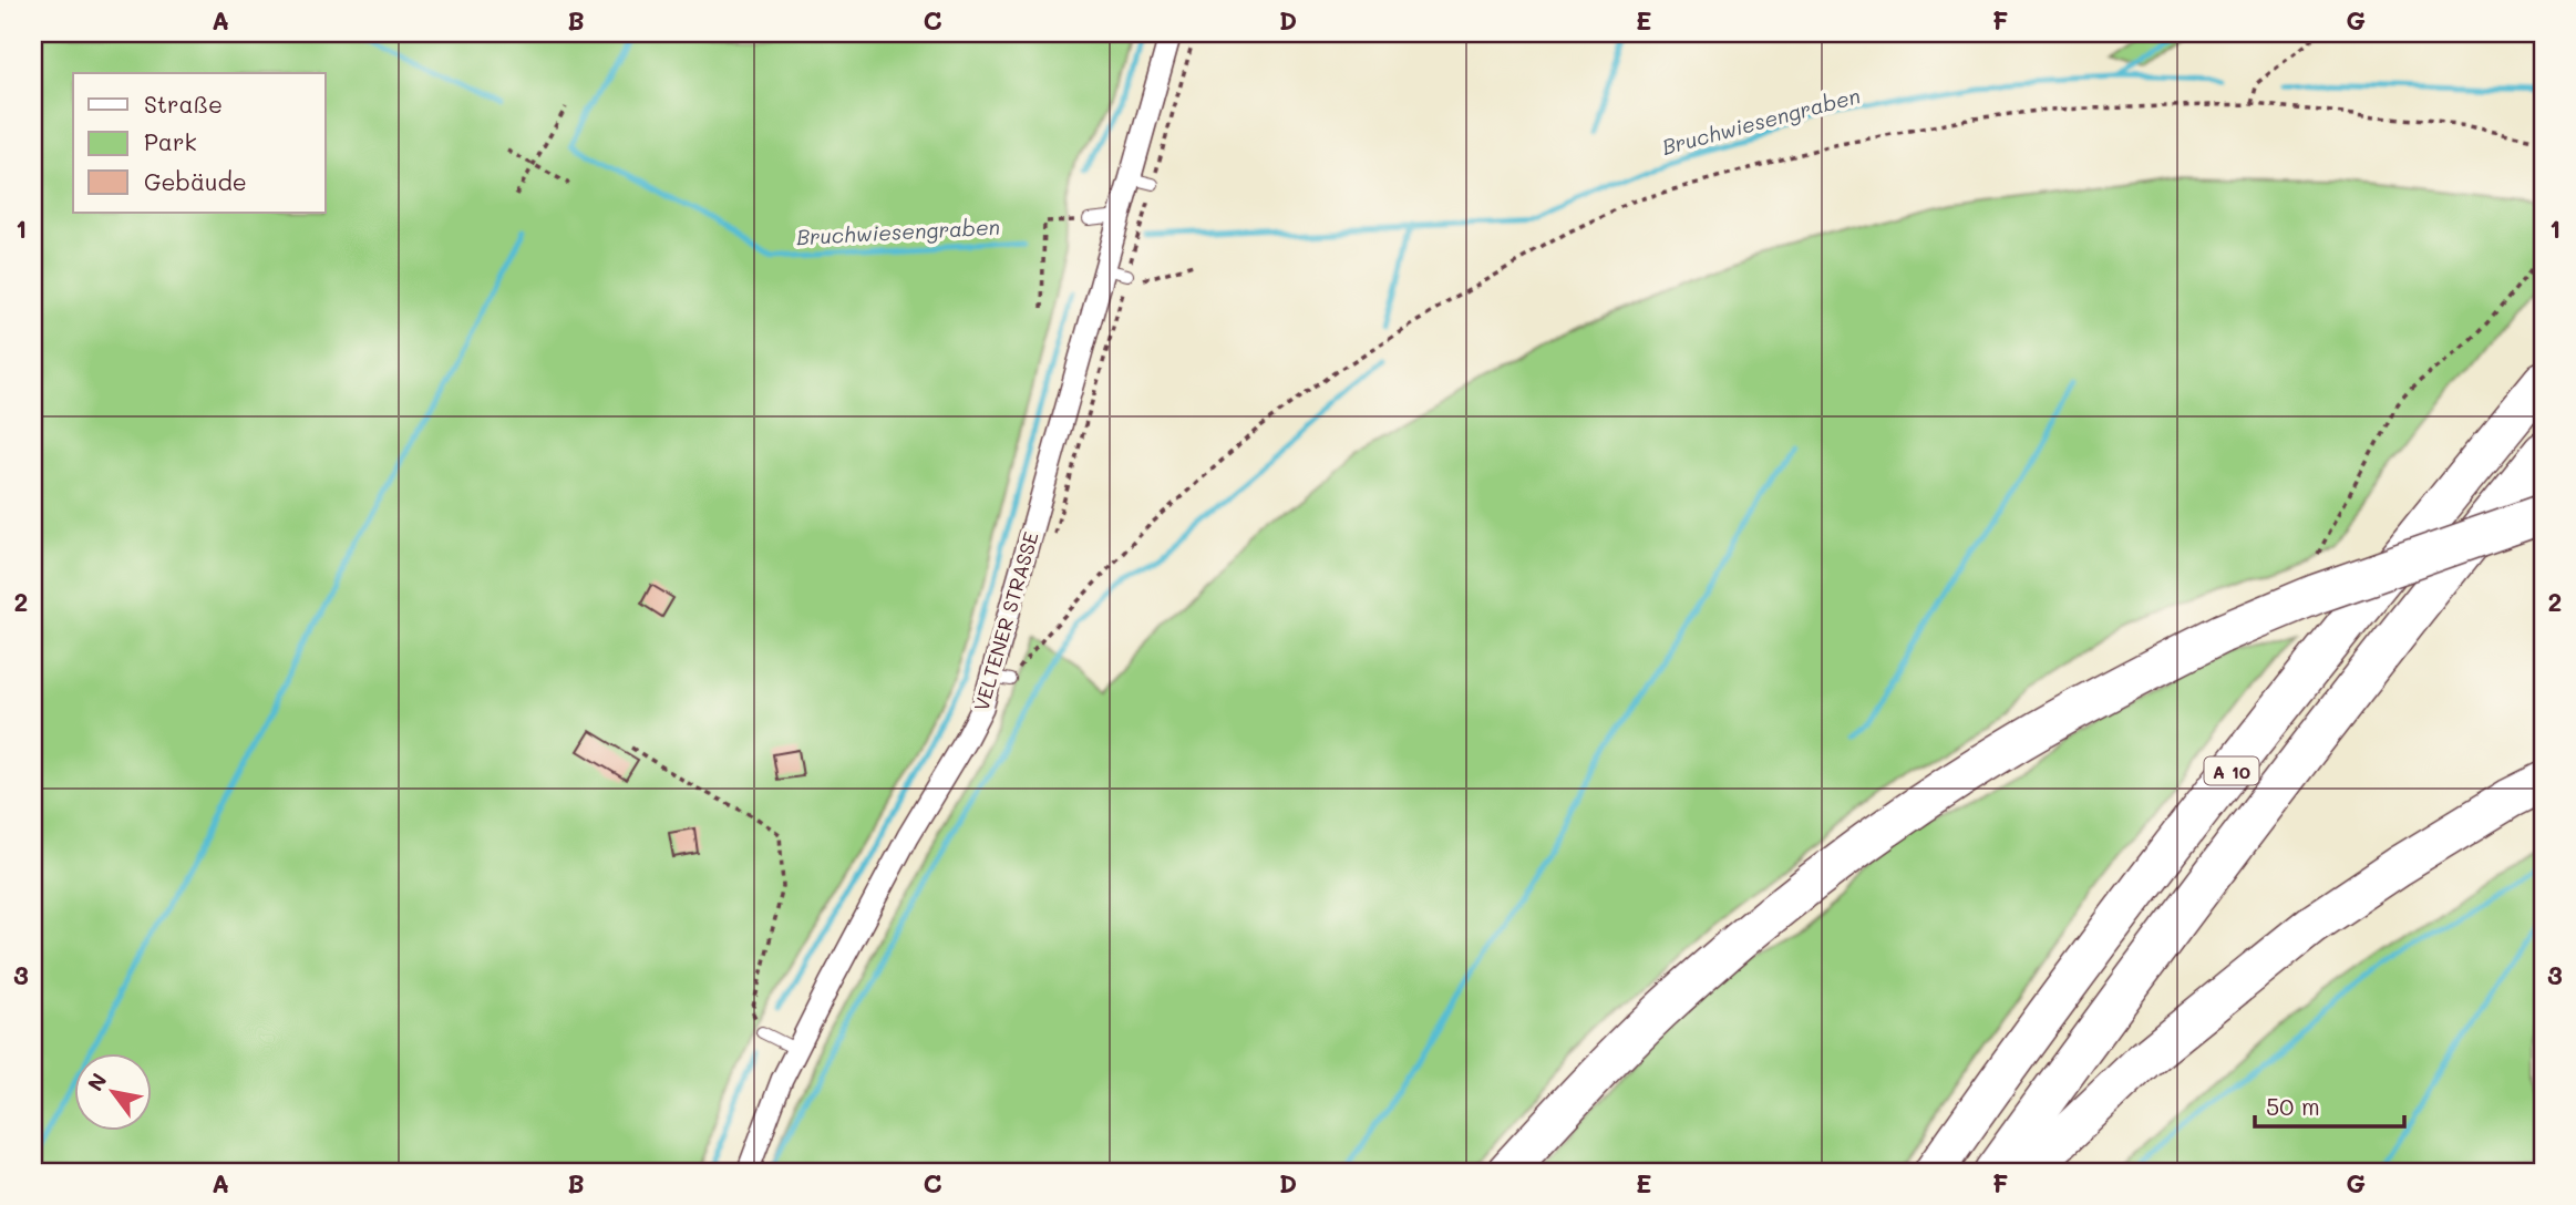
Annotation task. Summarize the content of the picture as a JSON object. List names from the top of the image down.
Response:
{
  "streets": {
    "highway": ["A 10"],
    "street": ["VELTENER STRASSE"]
  },
  "water": ["Bruchwiesengraben"],
  "legend": ["Straße", "Park", "Gebäude"],
  "scale_bar": "50 m",
  "north": "top left",
  "grid": {
    "columns": [
      "A",
      "B",
      "C",
      "D",
      "E",
      "F",
      "G"
    ],
    "rows": ["1", "2", "3"]
  }
}
